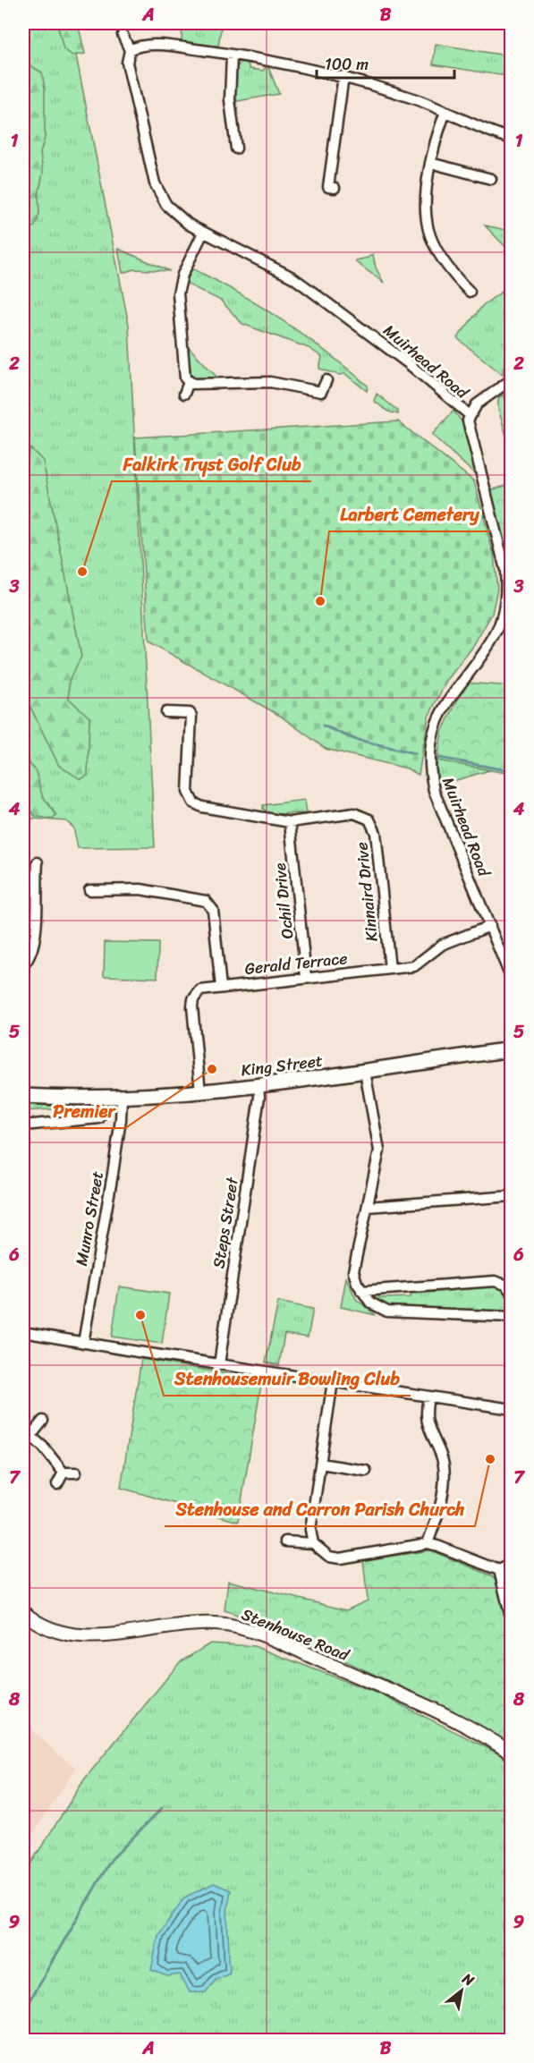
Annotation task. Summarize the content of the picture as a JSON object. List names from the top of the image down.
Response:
{
  "streets": {
    "main road": ["King Street"],
    "street": [
      "Muirhead Road",
      "Kinnaird Drive",
      "Ochil Drive",
      "Gerald Terrace",
      "Munro Street",
      "Steps Street",
      "Stenhouse Road"
    ]
  },
  "crossings": [
    ["Muirhead Road", "Gerald Terrace"],
    ["Kinnaird Drive", "Ochil Drive"],
    ["Kinnaird Drive", "Gerald Terrace"],
    ["Ochil Drive", "Gerald Terrace"],
    ["Gerald Terrace", "King Street"],
    ["King Street", "Munro Street"],
    ["King Street", "Steps Street"]
  ],
  "places": [
    "Falkirk Tryst Golf Club",
    "Larbert Cemetery",
    "Premier",
    "Stenhousemuir Bowling Club",
    "Stenhouse and Carron Parish Church"
  ],
  "scale_bar": "100 m",
  "north": "top right",
  "grid": {
    "columns": ["A", "B"],
    "rows": [
      "1",
      "2",
      "3",
      "4",
      "5",
      "6",
      "7",
      "8",
      "9"
    ]
  }
}
